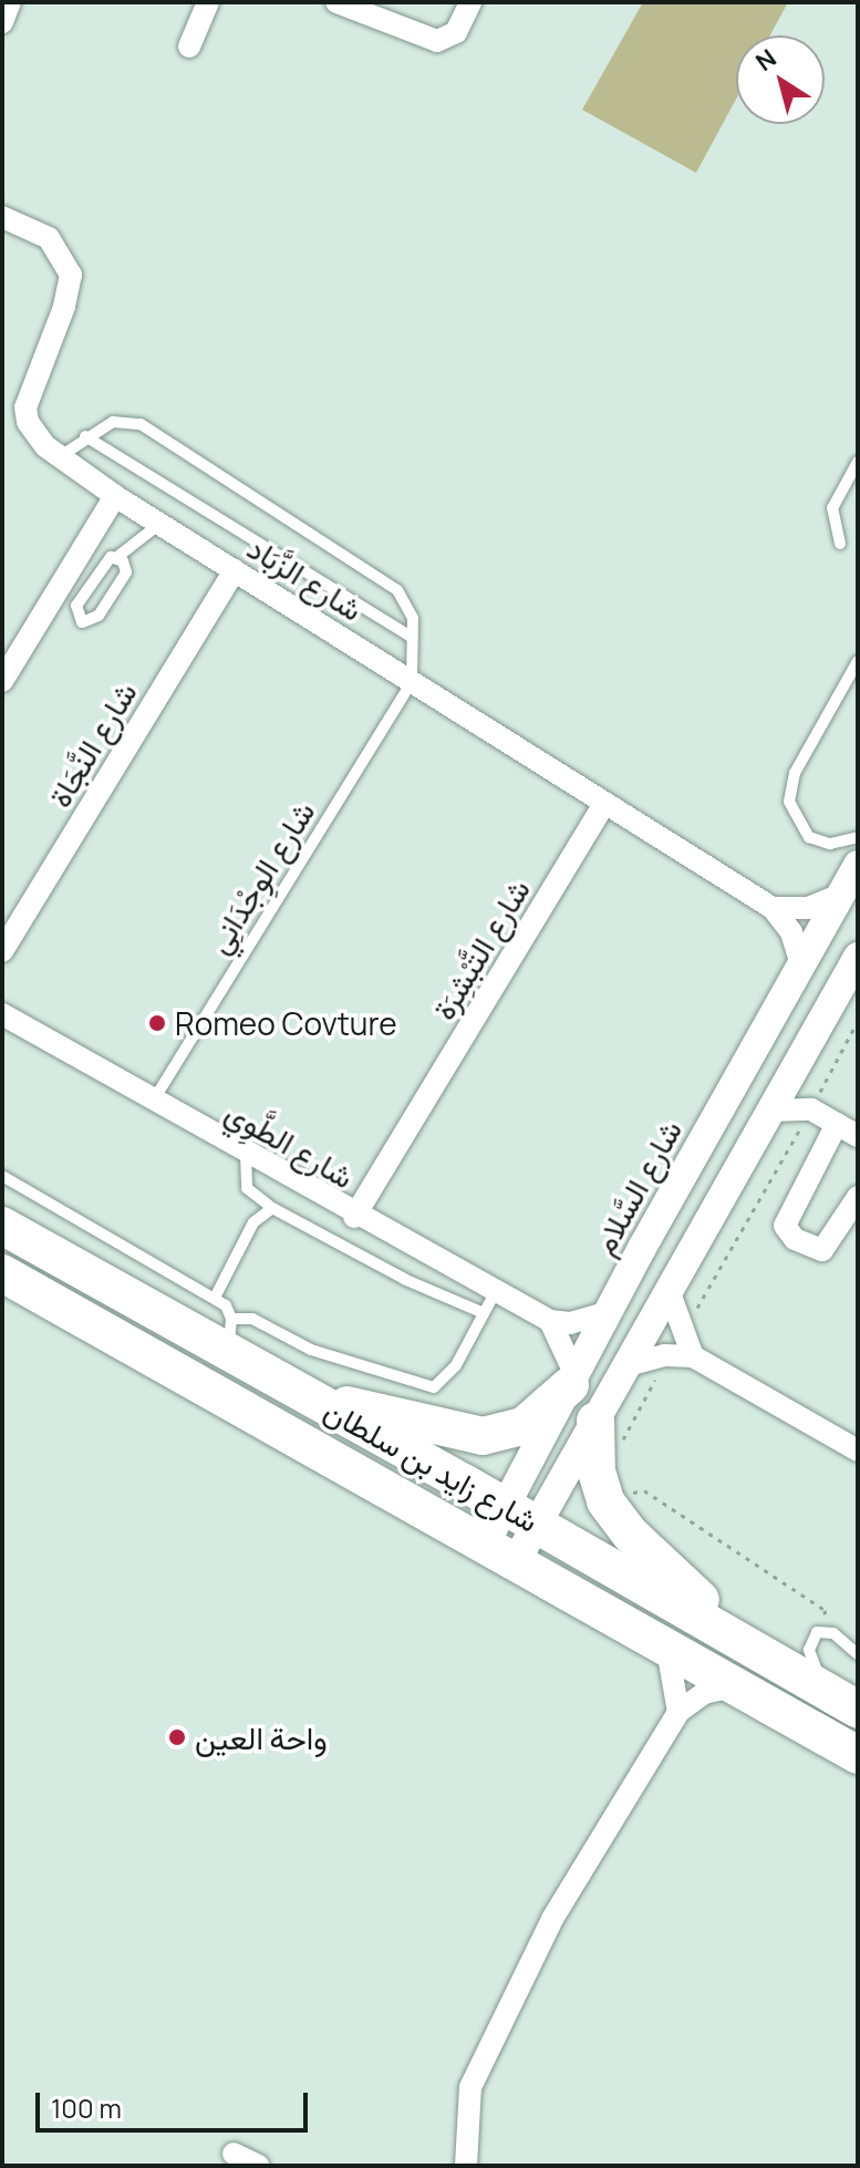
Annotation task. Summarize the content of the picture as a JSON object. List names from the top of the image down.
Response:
{
  "streets": {
    "highway": ["شارع زايد بن سلطان"],
    "street": [
      "شارع الزَّبَاد",
      "شارع النَّجَاة",
      "شارع التَّبْشِرَة",
      "شارع الطَّوِي",
      "شارع السَّلام"
    ],
    "lane": ["شارع الوِجْدَانِي"]
  },
  "crossings": [
    ["شارع الزَّبَاد", "شارع النَّجَاة"],
    ["شارع الزَّبَاد", "شارع الوِجْدَانِي"],
    ["شارع الزَّبَاد", "شارع التَّبْشِرَة"],
    ["شارع الزَّبَاد", "شارع السَّلام"],
    ["شارع الوِجْدَانِي", "شارع الطَّوِي"],
    ["شارع التَّبْشِرَة", "شارع الطَّوِي"],
    ["شارع السَّلام", "شارع زايد بن سلطان"]
  ],
  "places": ["Romeo Covture", "واحة العين"],
  "scale_bar": "100 m",
  "north": "top left"
}
